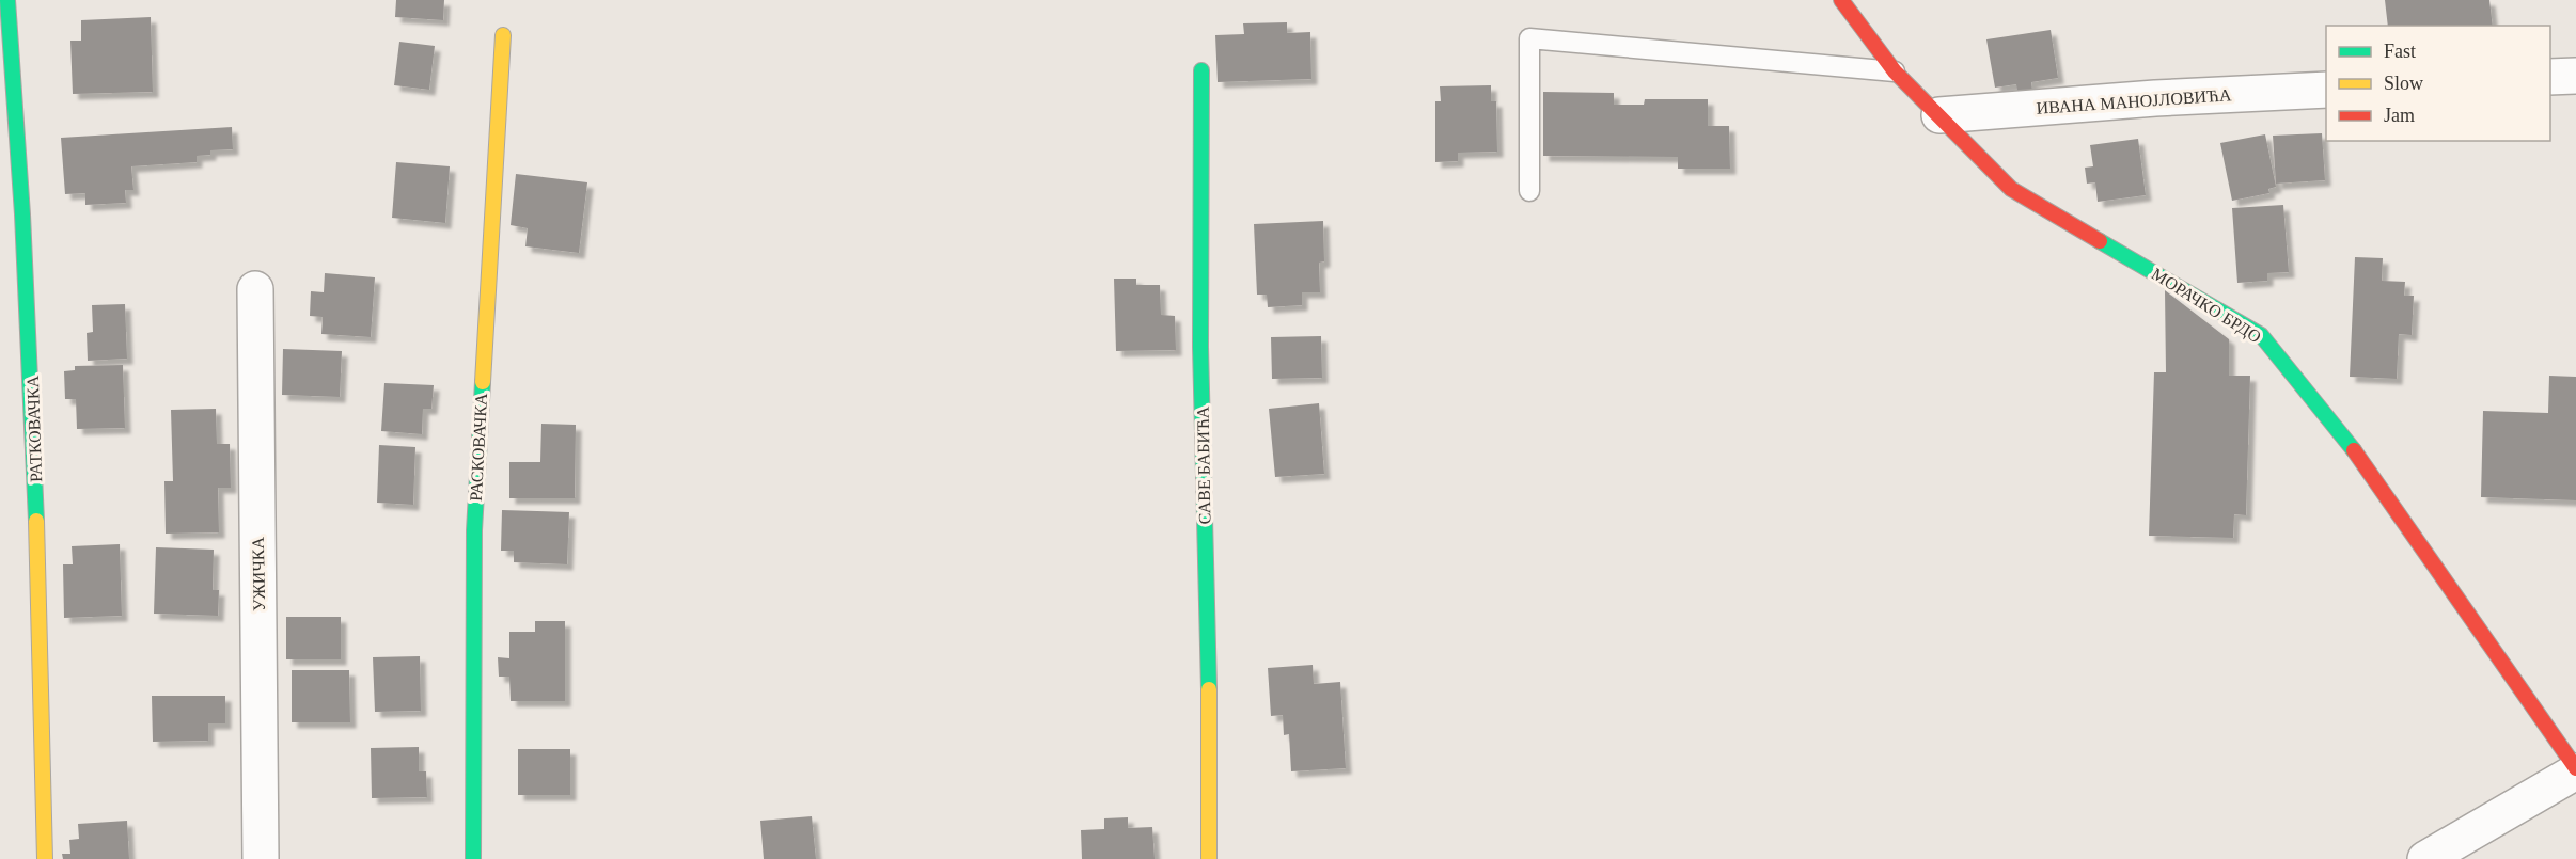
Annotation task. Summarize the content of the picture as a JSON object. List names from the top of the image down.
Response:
{
  "streets": {
    "street": [
      "ИВАНА МАНОЈЛОВИЋА",
      "МОРАЧКО БРДО",
      "РАТКОВАЧКА",
      "РАСКОВАЧКА",
      "САВЕ БАБИЋА",
      "УЖИЧКА"
    ]
  },
  "crossings": [
    ["ИВАНА МАНОЈЛОВИЋА", "МОРАЧКО БРДО"]
  ],
  "legend": ["Fast", "Slow", "Jam"]
}
